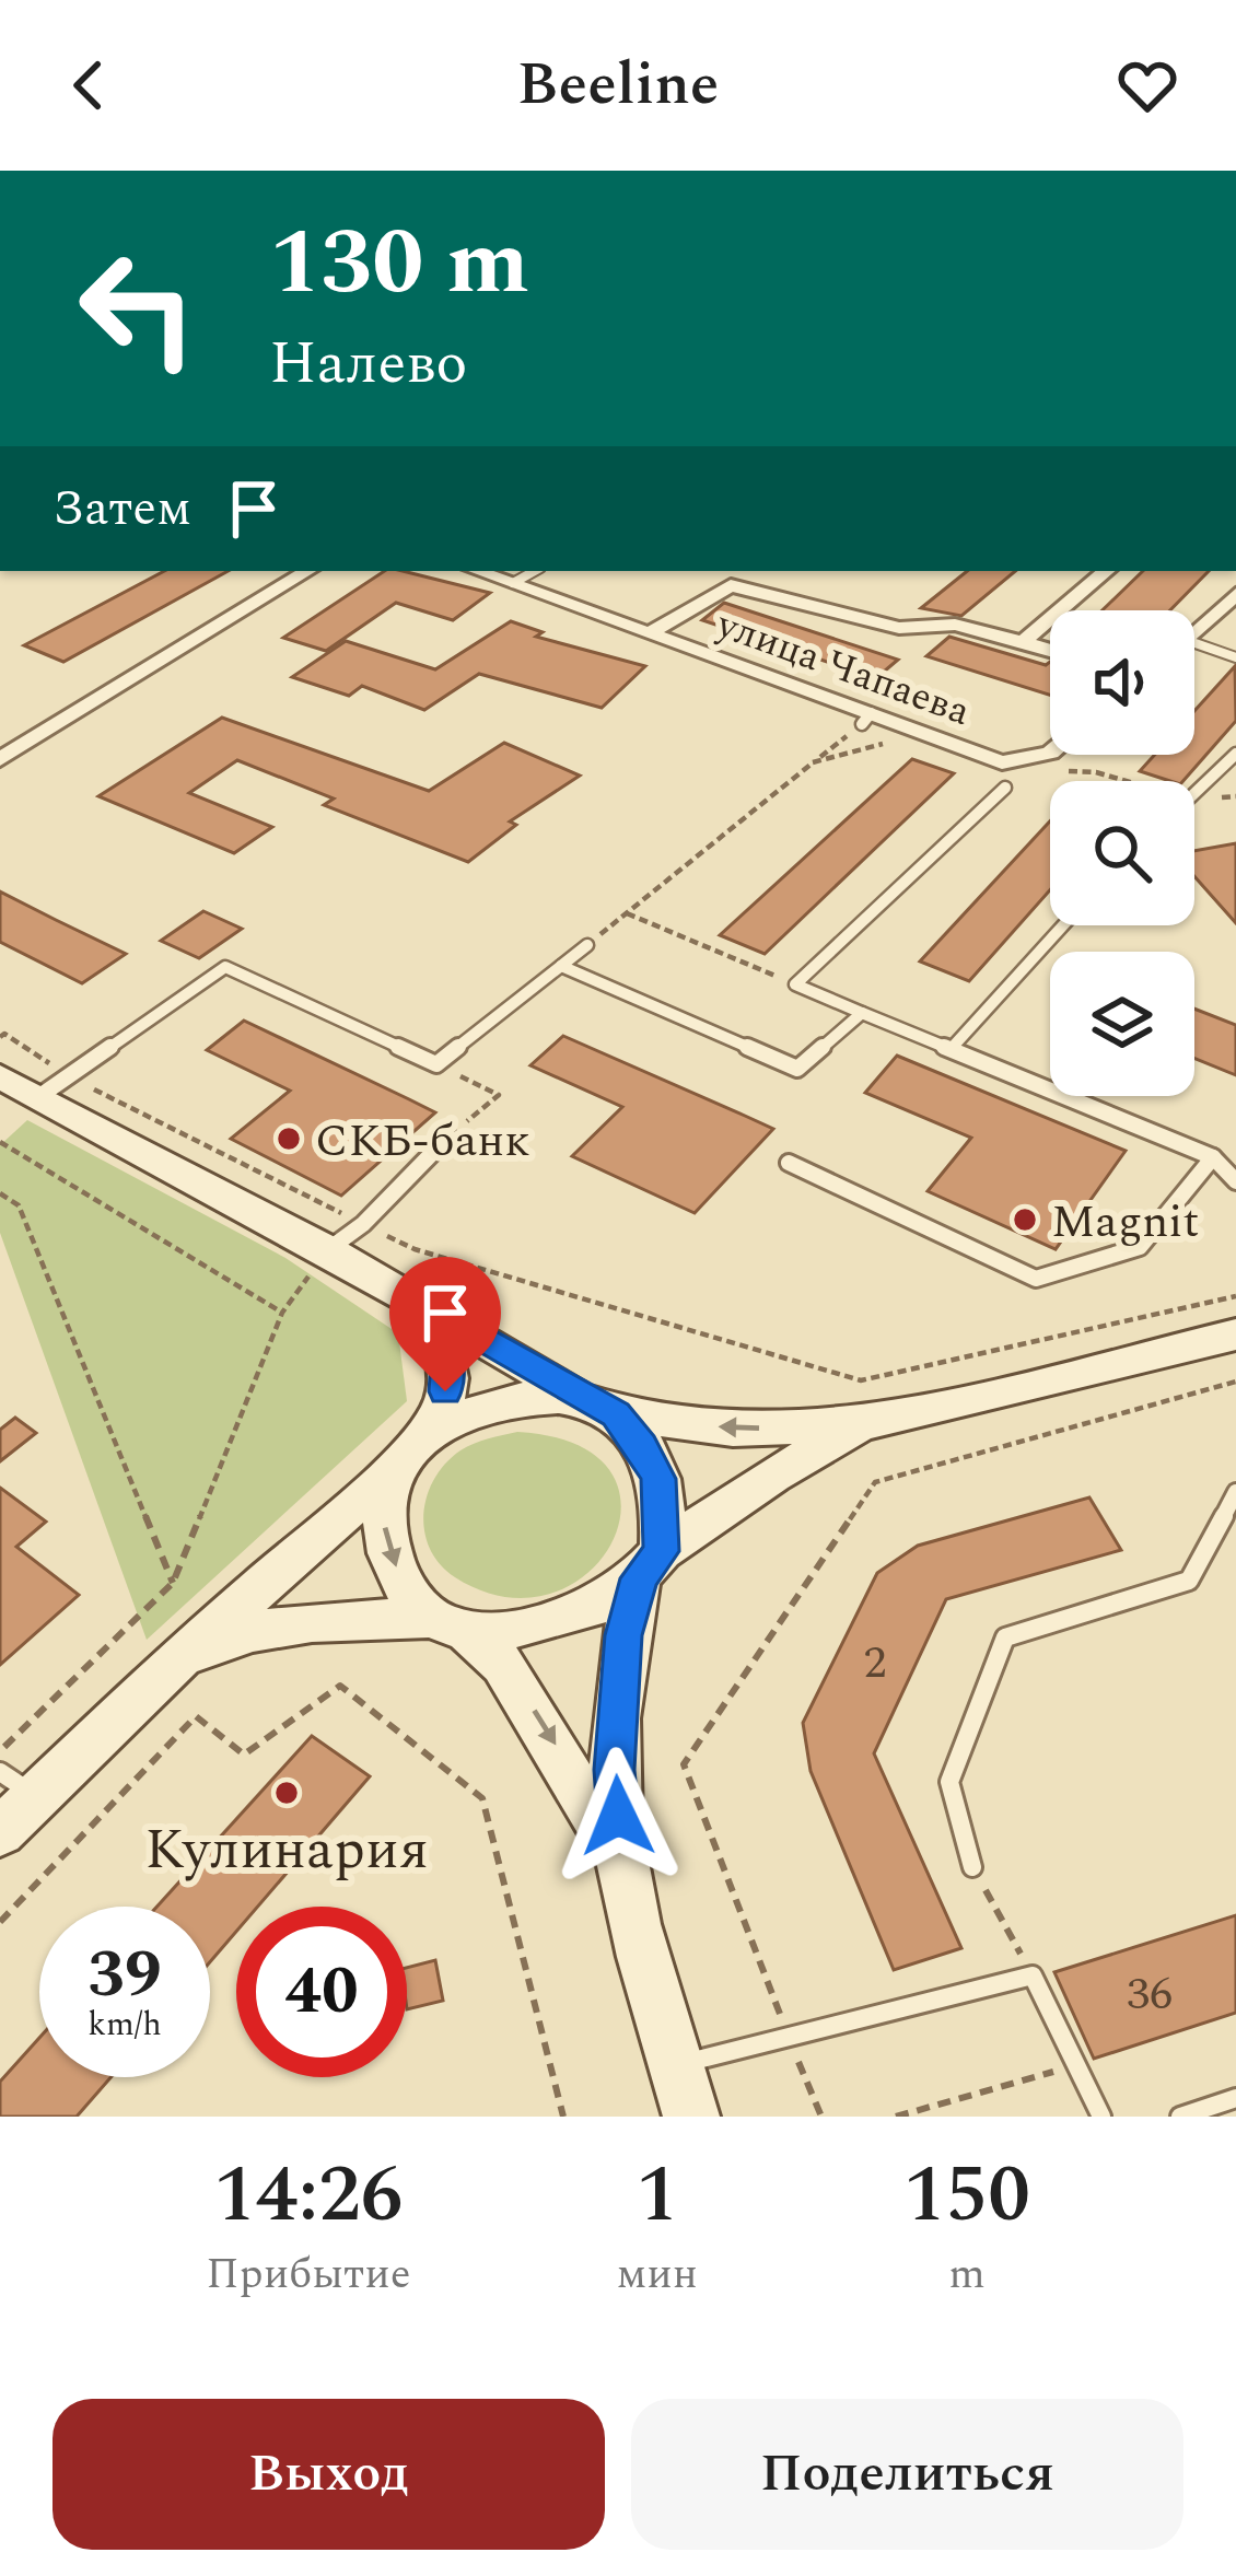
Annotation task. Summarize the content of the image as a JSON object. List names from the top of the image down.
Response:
{
  "streets": {
    "street": ["улица Чапаева"]
  },
  "places": ["СКБ-банк", "Magnit", "Кулинария"],
  "house_numbers": ["2", "36"],
  "page": {
    "header": "Beeline",
    "turn": ["130 m", "Налево"],
    "then": "Затем",
    "speed": "39 km/h",
    "limit": "40",
    "eta": [
      "14:26",
      "Прибытие",
      "1",
      "мин",
      "150",
      "m"
    ],
    "buttons": ["Выход", "Поделиться"]
  }
}
